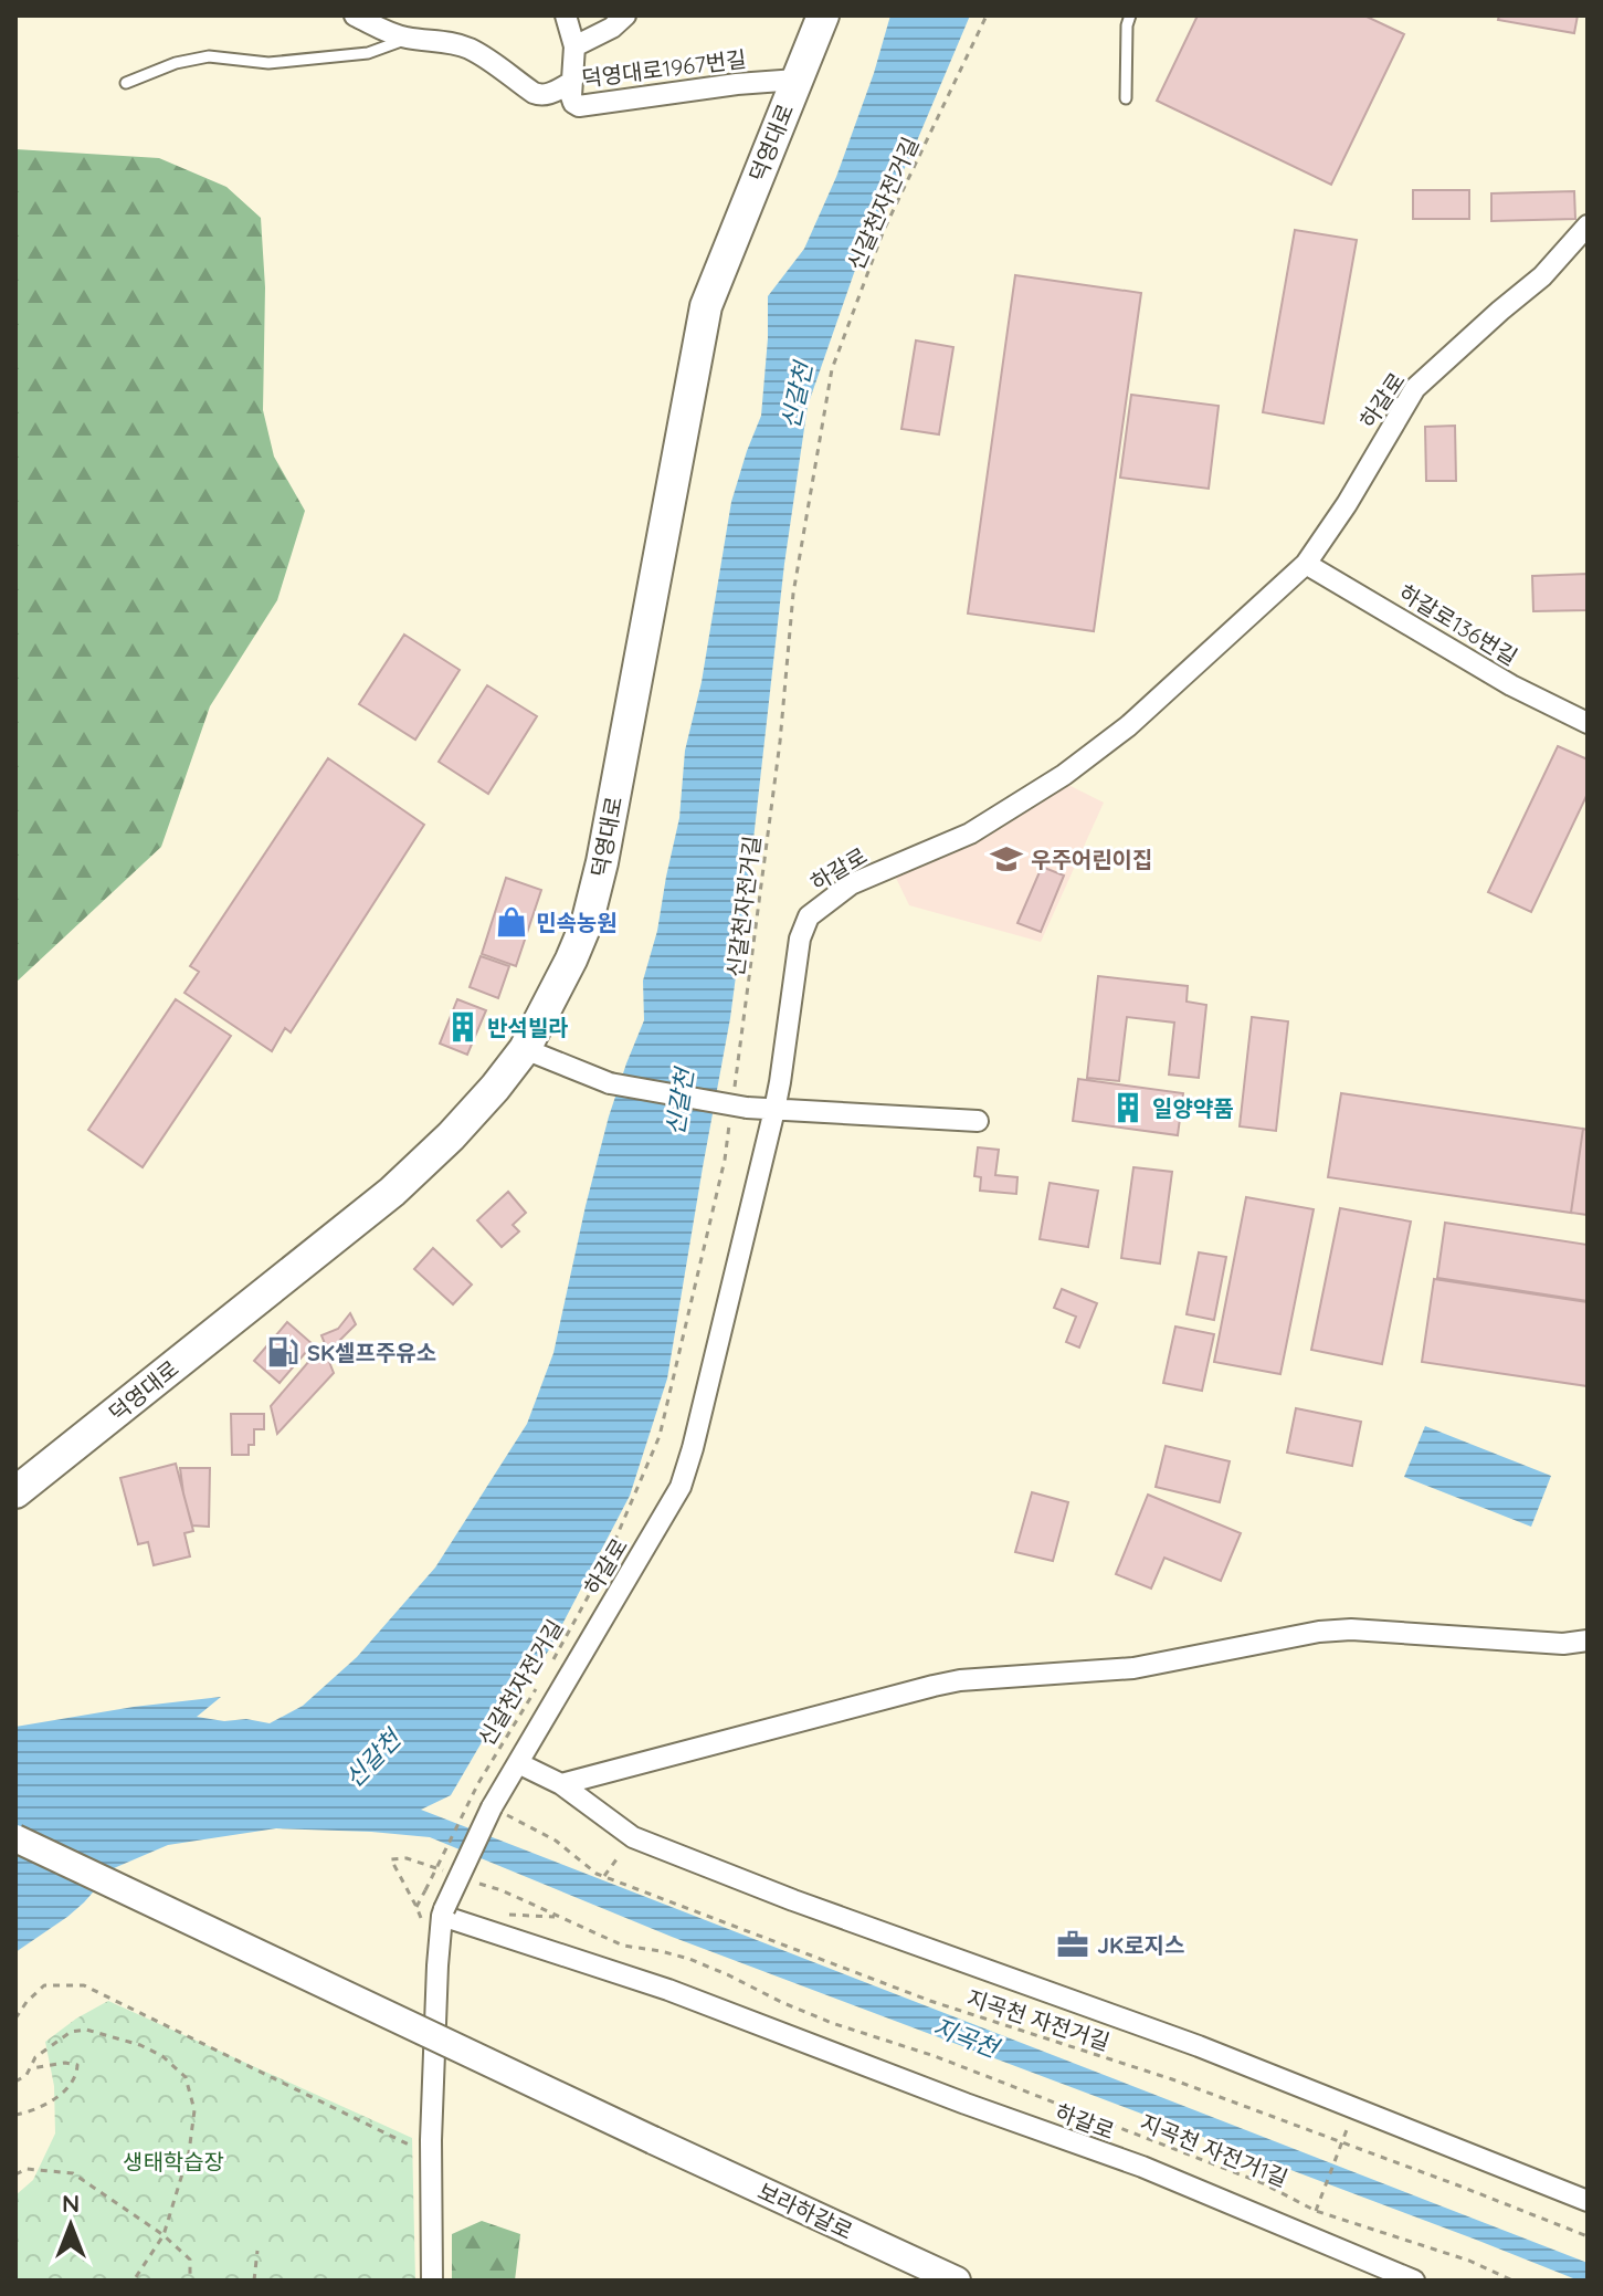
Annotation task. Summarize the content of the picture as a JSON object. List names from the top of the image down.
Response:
{
  "streets": {
    "main road": ["덕영대로", "보라하갈로"],
    "street": ["덕영대로1967번길", "하갈로", "하갈로136번길"],
    "path": ["신갈천자전거길", "지곡천 자전거길", "지곡천 자전거1길"]
  },
  "crossings": [
    ["덕영대로1967번길", "덕영대로"],
    ["하갈로", "하갈로136번길"],
    ["하갈로", "지곡천 자전거길"],
    ["하갈로", "지곡천 자전거1길"]
  ],
  "water": ["신갈천", "지곡천"],
  "parks": ["생태학습장"],
  "places": {
    "school or university": ["우주어린이집"],
    "shop": ["민속농원"],
    "building": ["반석빌라", "일양약품"],
    "fuel station": ["SK셀프주유소"],
    "office": ["JK로지스"]
  },
  "north": "top"
}
